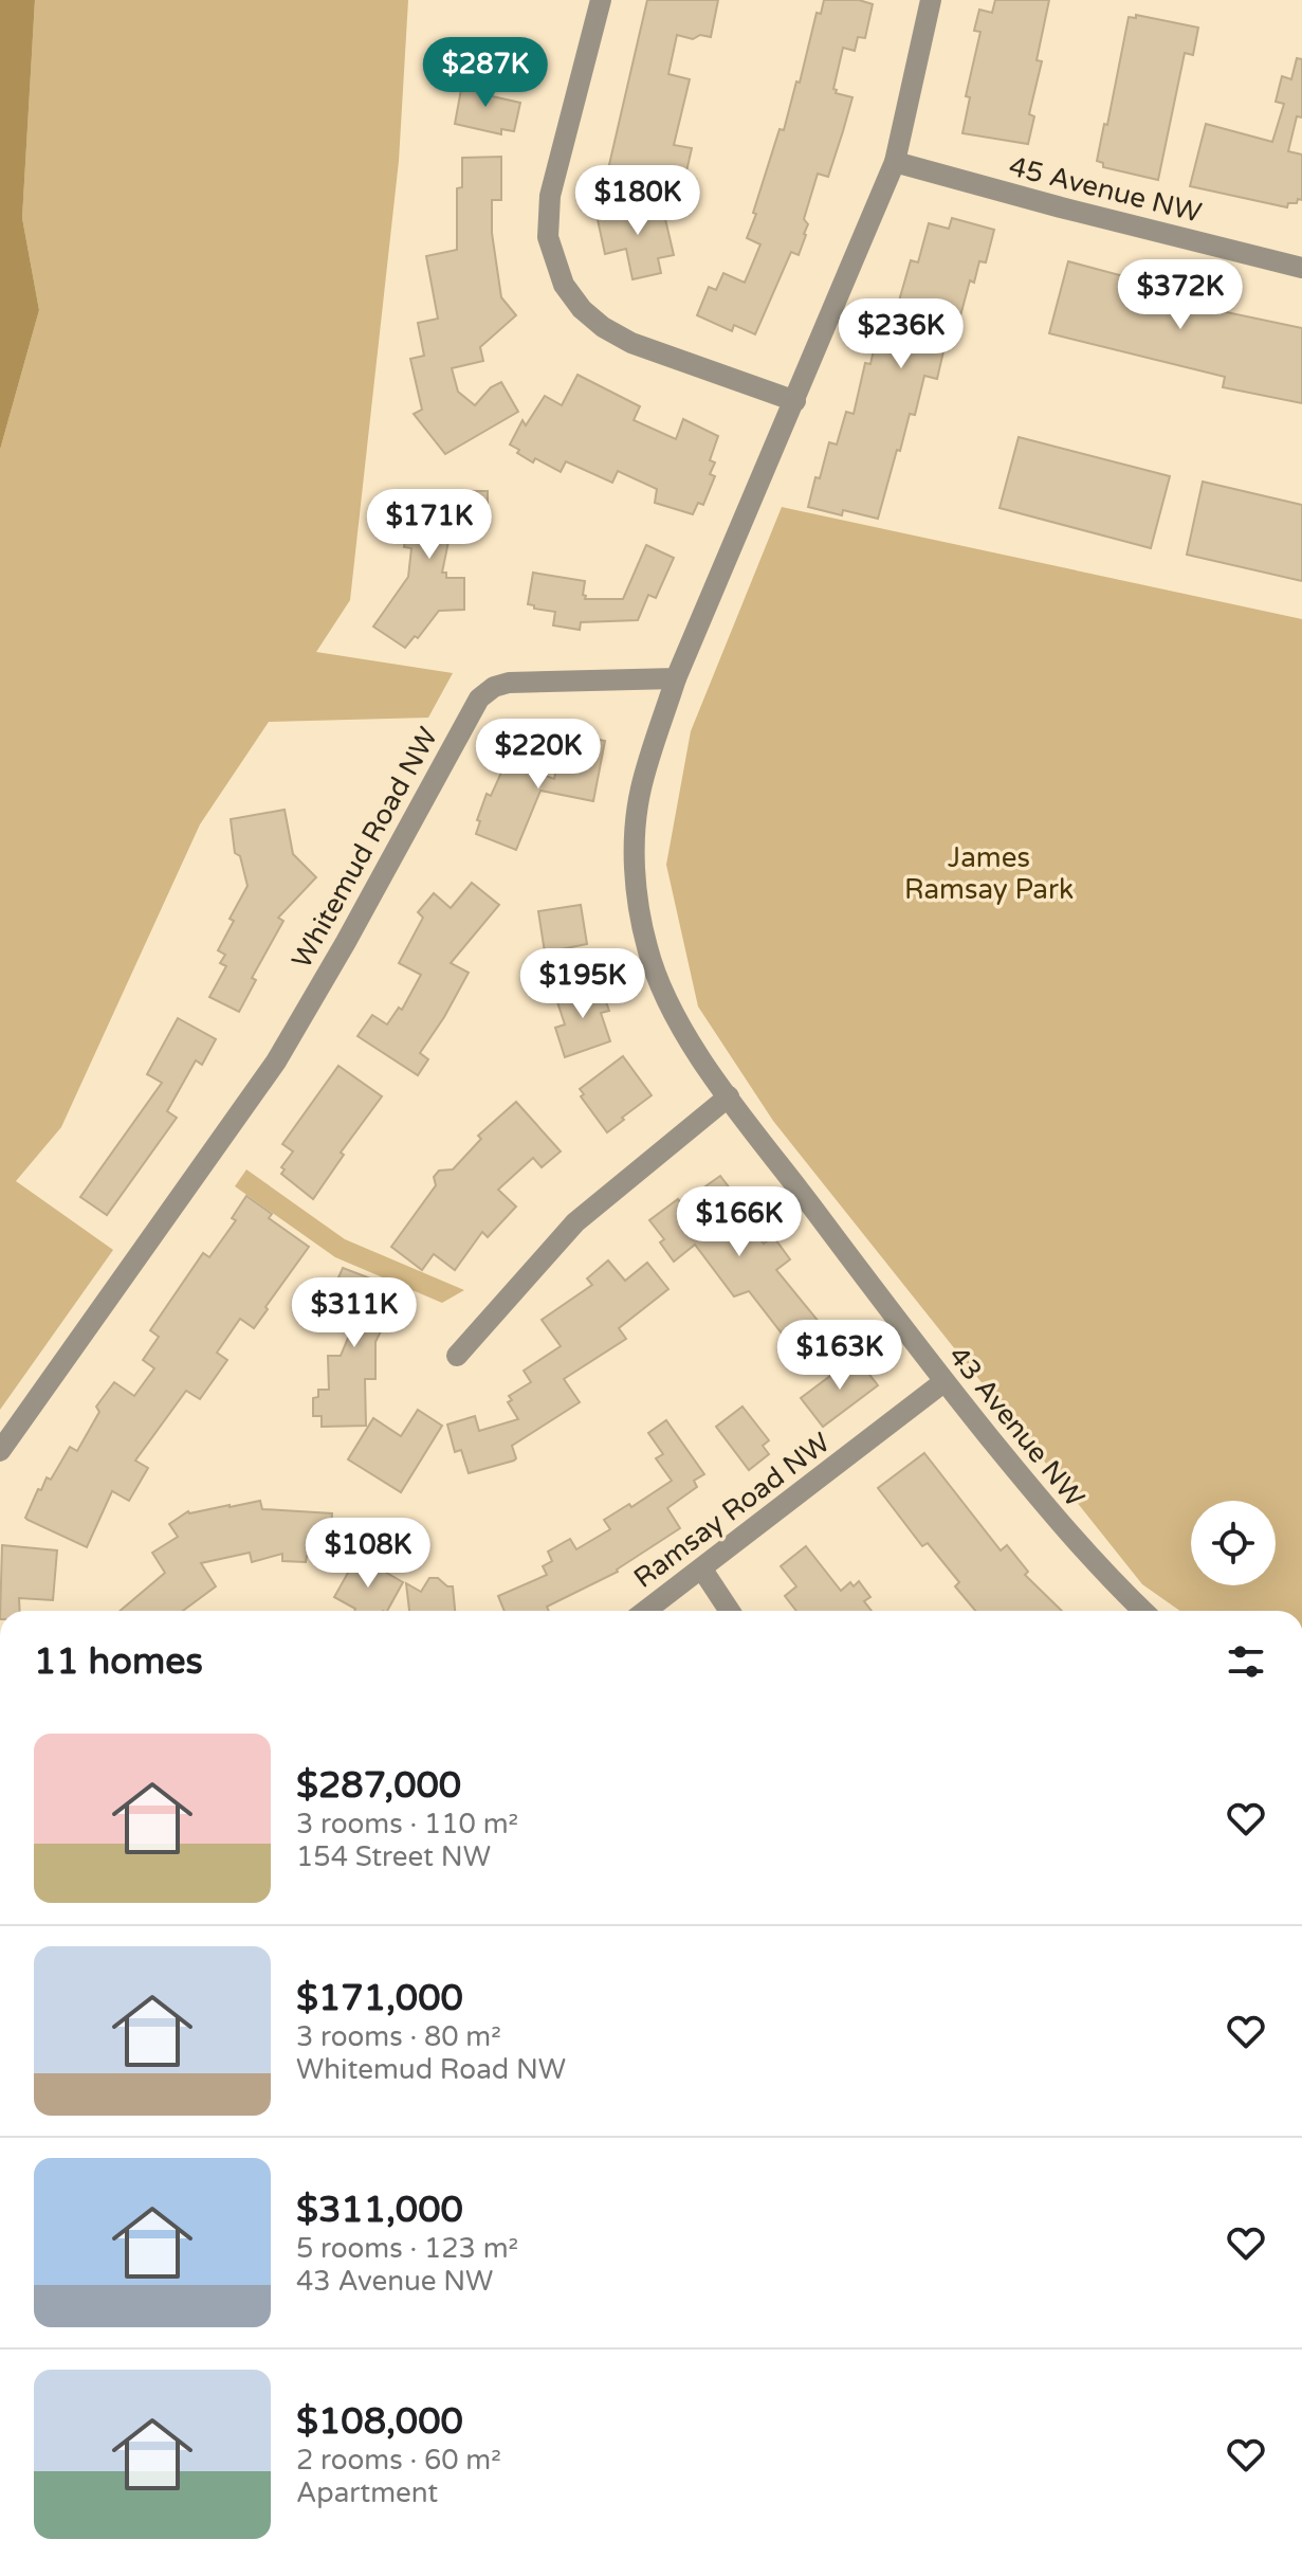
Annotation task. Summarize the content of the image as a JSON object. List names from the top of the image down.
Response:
{
  "streets": {
    "street": [
      "45 Avenue NW",
      "Whitemud Road NW",
      "43 Avenue NW",
      "Ramsay Road NW"
    ]
  },
  "crossings": [
    ["Whitemud Road NW", "43 Avenue NW"],
    ["43 Avenue NW", "Ramsay Road NW"]
  ],
  "parks": ["James Ramsay Park"],
  "page": {
    "price": [
      "$287K",
      "$180K",
      "$372K",
      "$236K",
      "$171K",
      "$220K",
      "$195K",
      "$166K",
      "$311K",
      "$163K",
      "$108K"
    ],
    "heading": "11 homes",
    "list": [
      {
        "name": "$287,000",
        "note": "3 rooms · 110 m² · 154 Street NW"
      },
      {
        "name": "$171,000",
        "note": "3 rooms · 80 m² · Whitemud Road NW"
      },
      {
        "name": "$311,000",
        "note": "5 rooms · 123 m² · 43 Avenue NW"
      },
      {
        "name": "$108,000",
        "note": "2 rooms · 60 m² · Apartment"
      }
    ]
  }
}
